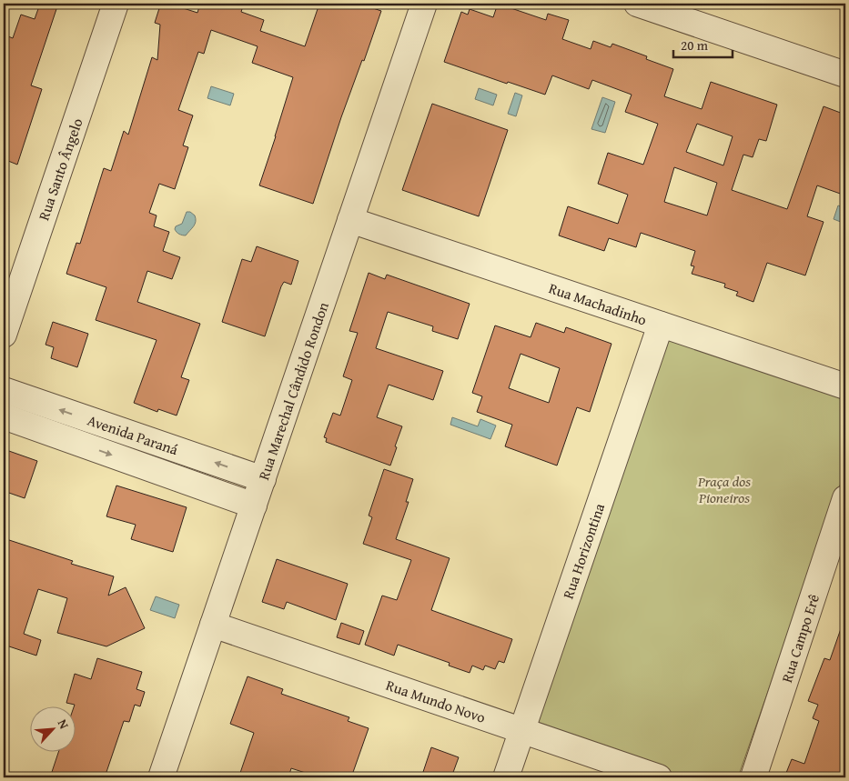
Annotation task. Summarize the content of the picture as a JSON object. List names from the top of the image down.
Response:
{
  "streets": {
    "street": [
      "Rua Santo Ângelo",
      "Rua Machadinho",
      "Rua Marechal Cândido Rondon",
      "Avenida Paraná",
      "Rua Horizontina",
      "Rua Campo Erê",
      "Rua Mundo Novo"
    ]
  },
  "crossings": [
    ["Rua Machadinho", "Rua Marechal Cândido Rondon"],
    ["Rua Machadinho", "Rua Horizontina"],
    ["Rua Marechal Cândido Rondon", "Avenida Paraná"],
    ["Rua Marechal Cândido Rondon", "Rua Mundo Novo"],
    ["Rua Horizontina", "Rua Mundo Novo"]
  ],
  "parks": ["Praça dos Pioneiros"],
  "scale_bar": "20 m",
  "north": "top right"
}
